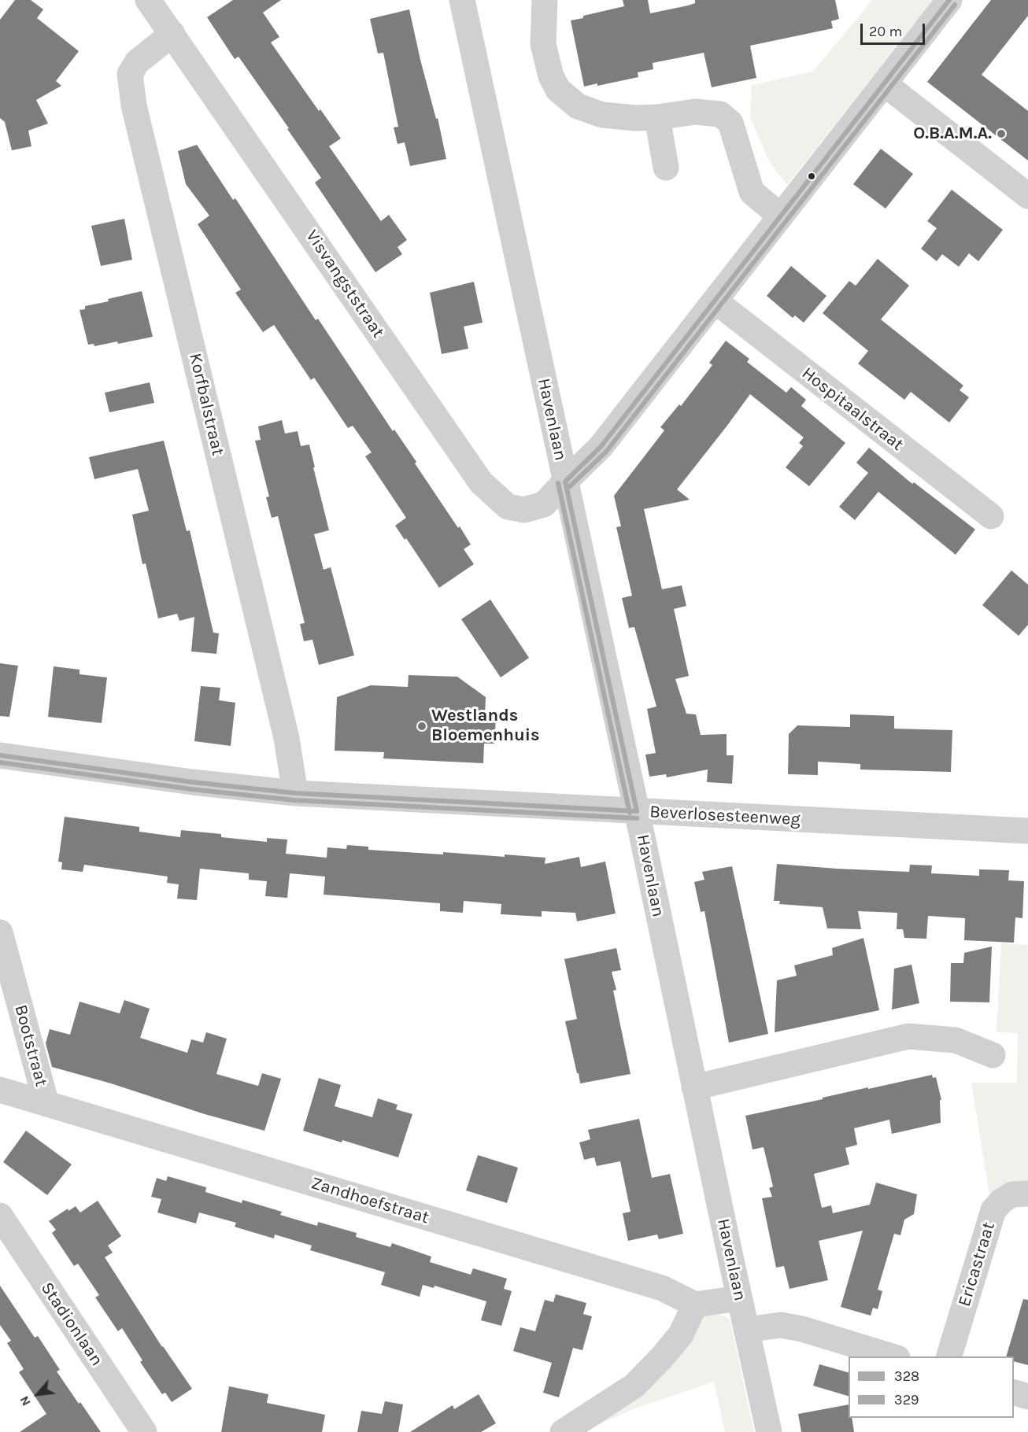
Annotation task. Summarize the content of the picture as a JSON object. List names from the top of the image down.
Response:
{
  "streets": {
    "street": [
      "Visvangststraat",
      "Korfbalstraat",
      "Hospitaalstraat",
      "Havenlaan",
      "Beverlosesteenweg",
      "Bootstraat",
      "Zandhoefstraat",
      "Ericastraat",
      "Stadionlaan"
    ]
  },
  "crossings": [
    ["Visvangststraat", "Korfbalstraat"],
    ["Visvangststraat", "Havenlaan"],
    ["Korfbalstraat", "Beverlosesteenweg"],
    ["Havenlaan", "Beverlosesteenweg"],
    ["Bootstraat", "Zandhoefstraat"]
  ],
  "places": ["O.B.A.M.A.", "Westlands Bloemenhuis"],
  "lines": ["transit line 328", "transit line 329"],
  "legend": ["328", "329"],
  "scale_bar": "20 m",
  "north": "bottom left"
}
